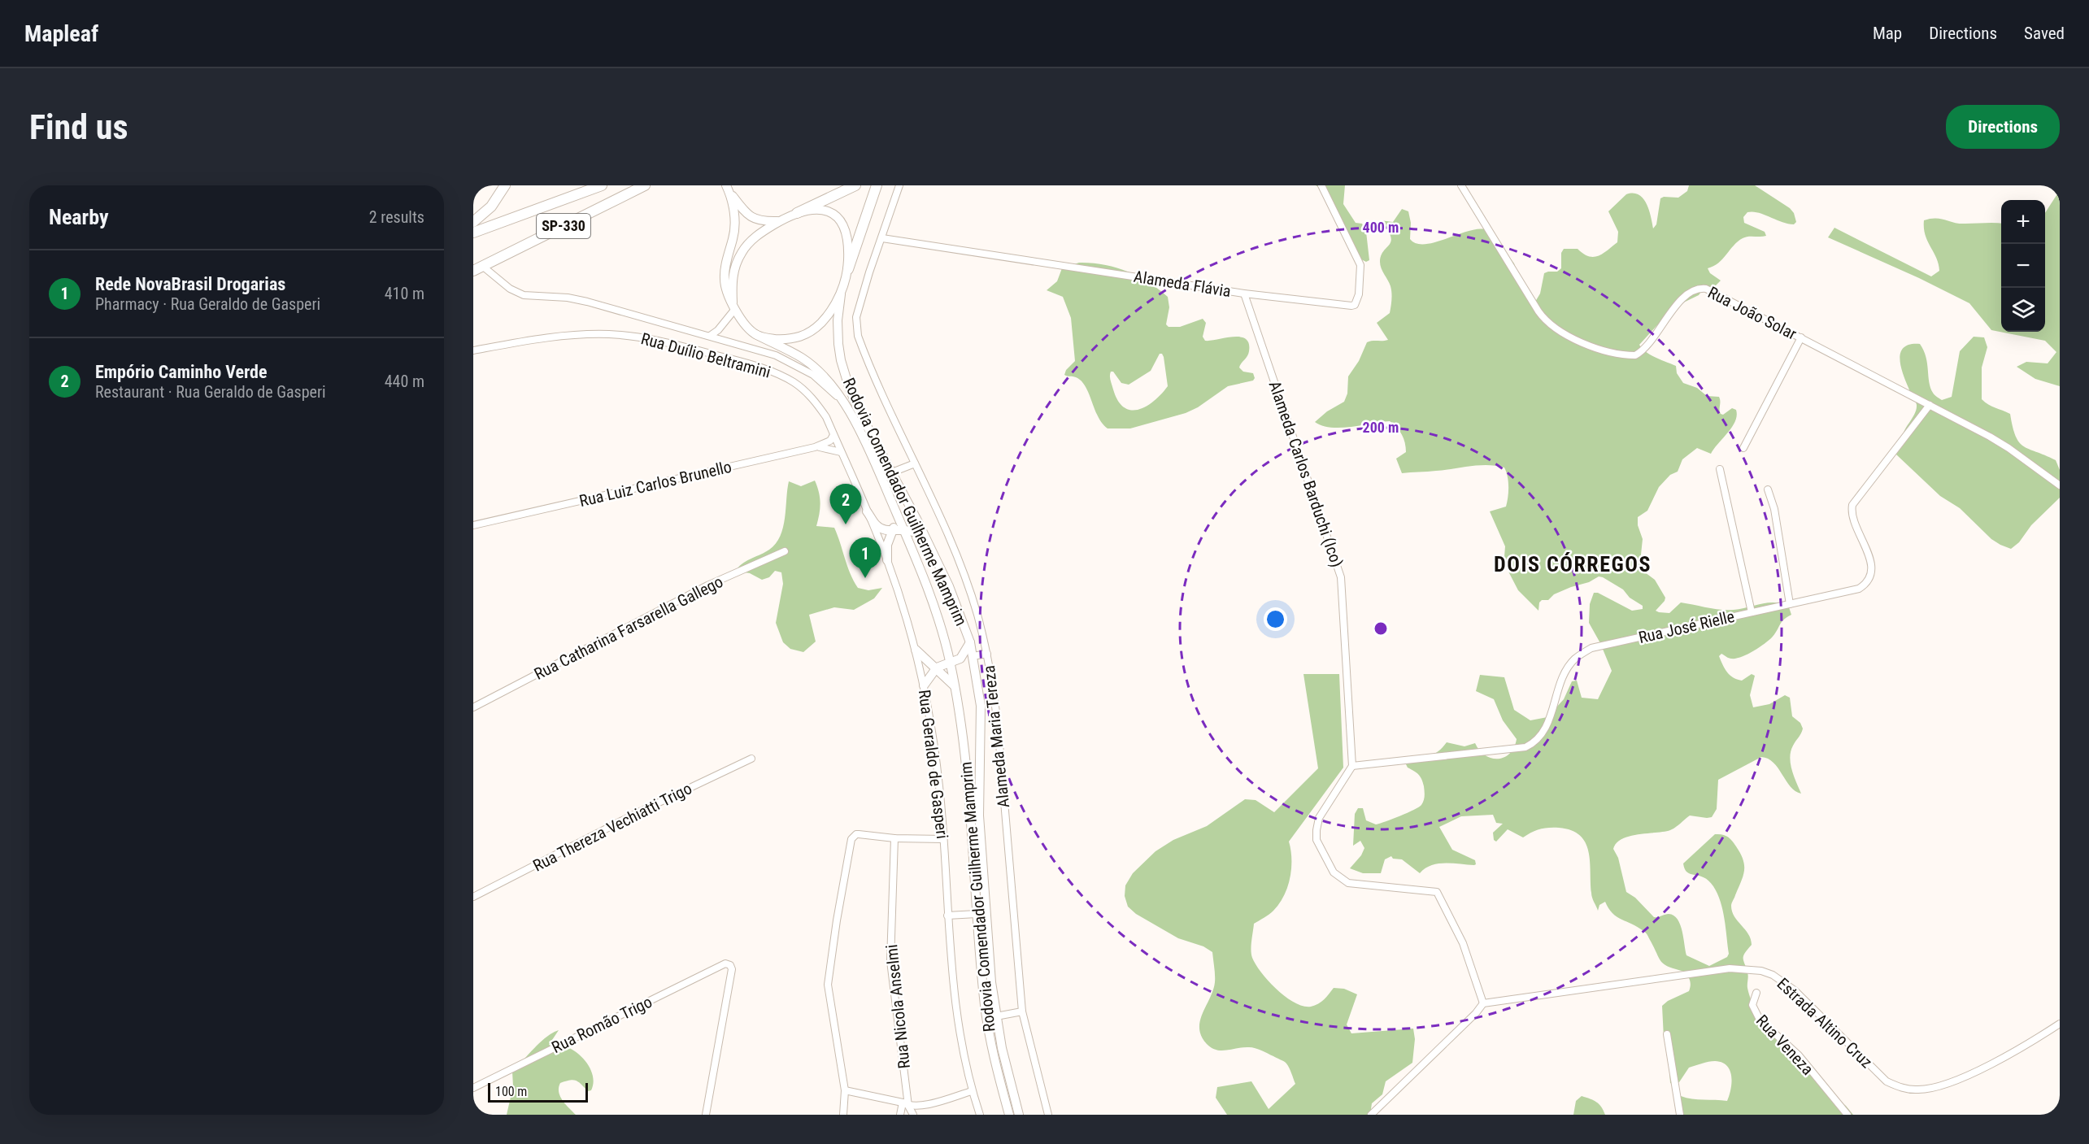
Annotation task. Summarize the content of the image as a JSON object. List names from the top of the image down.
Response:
{
  "streets": {
    "highway": ["SP-330"],
    "main road": ["Rodovia Comendador Guilherme Mamprim"],
    "street": [
      "Alameda Flávia",
      "Rua João Solar",
      "Rua Duílio Beltramini",
      "Alameda Carlos Barduchi (Ico)",
      "Rua Luiz Carlos Brunello",
      "Rua José Rielle",
      "Rua Catharina Farsarella Gallego",
      "Alameda Maria Tereza",
      "Rua Geraldo de Gasperi",
      "Rua Thereza Vechiatti Trigo",
      "Rua Nicola Anselmi",
      "Estrada Altino Cruz",
      "Rua Romão Trigo",
      "Rua Veneza"
    ]
  },
  "crossings": [
    ["Alameda Flávia", "Alameda Carlos Barduchi (Ico)"],
    ["Alameda Flávia", "Alameda Maria Tereza"],
    ["Rua João Solar", "Rua José Rielle"],
    ["Rua Duílio Beltramini", "Rua Luiz Carlos Brunello"],
    ["Rua Duílio Beltramini", "Rua Geraldo de Gasperi"],
    ["Alameda Carlos Barduchi (Ico)", "Rua José Rielle"]
  ],
  "districts": ["DOIS CÓRREGOS"],
  "scale_bar": "100 m",
  "page": {
    "header": "Mapleaf",
    "nav": ["Map", "Directions", "Saved"],
    "buttons": "Directions",
    "title": "Find us",
    "heading": ["Nearby", "2 results"],
    "map_buttons": ["+", "−"],
    "list": [
      {
        "mark": "1",
        "name": "Rede NovaBrasil Drogarias",
        "note": "Pharmacy · Rua Geraldo de Gasperi",
        "value": "410 m"
      },
      {
        "mark": "2",
        "name": "Empório Caminho Verde",
        "note": "Restaurant · Rua Geraldo de Gasperi",
        "value": "440 m"
      }
    ],
    "pins": ["2", "1"],
    "scale": "100 m"
  },
  "rings": ["400 m", "200 m"]
}
